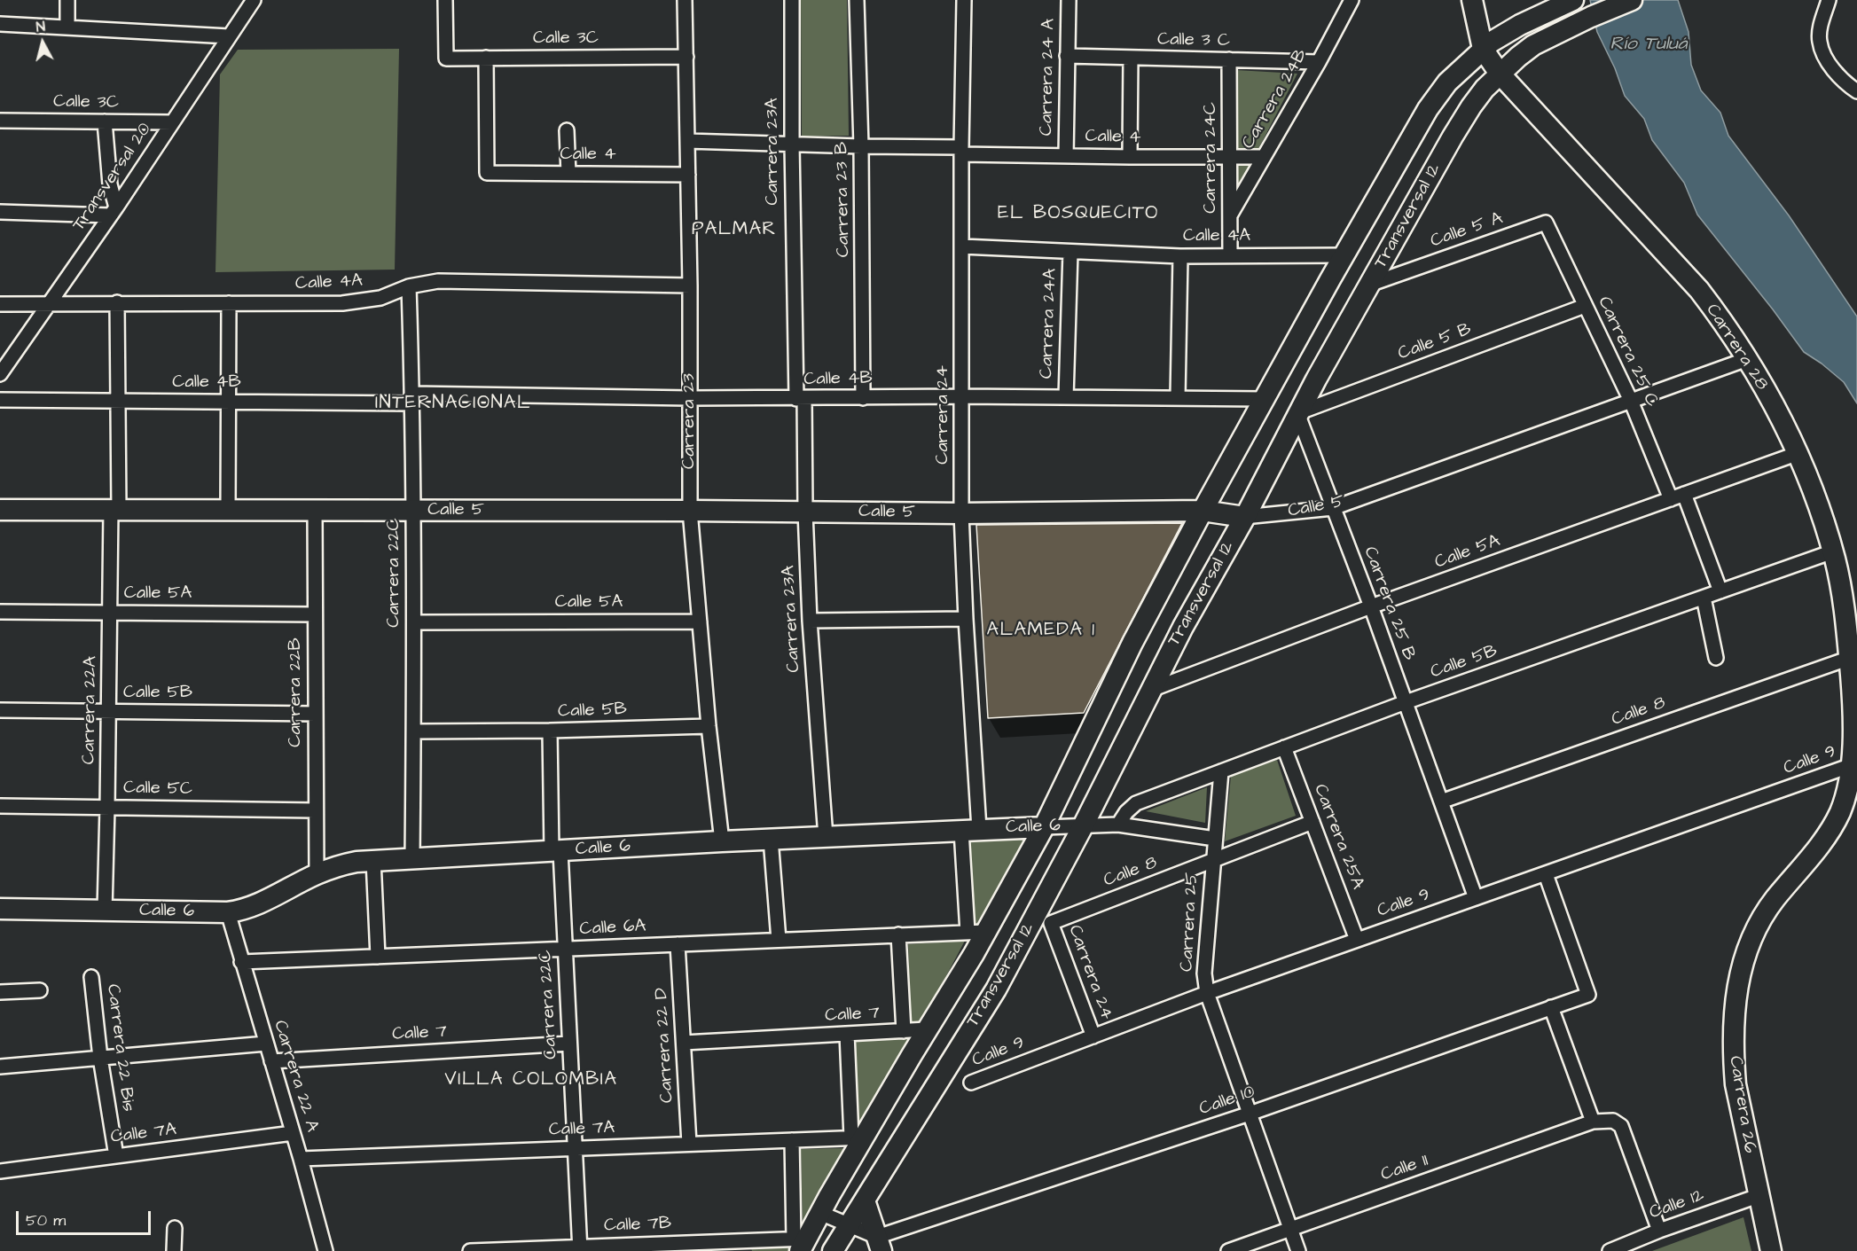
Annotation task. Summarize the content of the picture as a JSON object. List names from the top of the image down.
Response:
{
  "streets": {
    "street": [
      "Calle 3C",
      "Calle 3 C",
      "Carrera 24 A",
      "Carrera 24B",
      "Calle 4",
      "Carrera 23A",
      "Carrera 24C",
      "Transversal 20",
      "Carrera 23 B",
      "Transversal 12",
      "Calle 5 A",
      "Calle 4A",
      "Carrera 24A",
      "Calle 5 B",
      "Carrera 28",
      "Carrera 25 C",
      "Calle 4B",
      "Carrera 24",
      "Carrera 23",
      "Calle 5",
      "Calle 5A",
      "Carrera 22C",
      "Carrera 25 B",
      "Calle 5B",
      "Carrera 22B",
      "Carrera 22A",
      "Calle 8",
      "Calle 9",
      "Calle 5C",
      "Calle 6",
      "Carrera 25A",
      "Carrera 25",
      "Calle 6A",
      "Calle 7",
      "Carrera 22 D",
      "Carrera 22 Bis",
      "Carrera 22 A",
      "Calle 10",
      "Carrera 26",
      "Calle 7A",
      "Calle 11",
      "Calle 12",
      "Calle 7B"
    ]
  },
  "crossings": [
    ["Calle 3C", "Calle 4"],
    ["Calle 3C", "Transversal 20"],
    ["Calle 3C", "Carrera 23"],
    ["Calle 3 C", "Carrera 24 A"],
    ["Calle 3 C", "Carrera 24B"],
    ["Calle 3 C", "Carrera 24C"],
    ["Carrera 24 A", "Calle 4"],
    ["Carrera 24B", "Calle 4"],
    ["Carrera 24B", "Carrera 24C"],
    ["Calle 4", "Carrera 23A"],
    ["Calle 4", "Carrera 24C"],
    ["Calle 4", "Carrera 23 B"],
    ["Calle 4", "Carrera 24"],
    ["Calle 4", "Carrera 23"],
    ["Carrera 23A", "Calle 4B"],
    ["Carrera 23A", "Calle 5"],
    ["Carrera 23A", "Calle 6"],
    ["Carrera 24C", "Calle 4A"],
    ["Transversal 20", "Calle 4A"],
    ["Carrera 23 B", "Calle 4B"],
    ["Transversal 12", "Calle 5 A"],
    ["Transversal 12", "Calle 4A"],
    ["Transversal 12", "Calle 5 B"],
    ["Transversal 12", "Carrera 28"],
    ["Transversal 12", "Calle 4B"],
    ["Transversal 12", "Carrera 24"],
    ["Transversal 12", "Calle 5"],
    ["Transversal 12", "Calle 5A"],
    ["Transversal 12", "Carrera 25 B"],
    ["Transversal 12", "Calle 6"],
    ["Transversal 12", "Calle 6A"],
    ["Transversal 12", "Calle 7"],
    ["Transversal 12", "Calle 7A"],
    ["Transversal 12", "Calle 7B"],
    ["Calle 5 A", "Carrera 25 C"],
    ["Calle 4A", "Carrera 24A"],
    ["Calle 4A", "Carrera 24"],
    ["Calle 4A", "Carrera 23"],
    ["Calle 4A", "Carrera 22C"],
    ["Calle 4A", "Carrera 22A"],
    ["Carrera 24A", "Calle 4B"],
    ["Calle 5 B", "Carrera 25 C"],
    ["Calle 5 B", "Carrera 25 B"],
    ["Carrera 28", "Calle 5"],
    ["Carrera 28", "Calle 5A"],
    ["Carrera 28", "Calle 5B"],
    ["Carrera 28", "Calle 8"],
    ["Carrera 28", "Calle 9"],
    ["Carrera 28", "Carrera 26"],
    ["Carrera 25 C", "Calle 5"],
    ["Carrera 25 C", "Calle 5A"],
    ["Carrera 25 C", "Calle 5B"],
    ["Calle 4B", "Carrera 24"],
    ["Calle 4B", "Carrera 23"],
    ["Calle 4B", "Carrera 22C"],
    ["Calle 4B", "Carrera 22A"],
    ["Carrera 24", "Calle 5"],
    ["Carrera 24", "Calle 8"],
    ["Carrera 24", "Calle 9"],
    ["Carrera 24", "Calle 6"],
    ["Carrera 24", "Calle 6A"],
    ["Carrera 23", "Calle 5"],
    ["Carrera 23", "Calle 5A"],
    ["Carrera 23", "Calle 5B"],
    ["Carrera 23", "Calle 6"],
    ["Calle 5", "Carrera 22C"],
    ["Calle 5", "Carrera 25 B"],
    ["Calle 5", "Carrera 22B"],
    ["Calle 5", "Carrera 22A"],
    ["Calle 5A", "Carrera 22C"],
    ["Calle 5A", "Carrera 25 B"],
    ["Calle 5A", "Carrera 22B"],
    ["Calle 5A", "Carrera 22A"],
    ["Carrera 22C", "Calle 5B"],
    ["Carrera 22C", "Calle 6"],
    ["Carrera 22C", "Calle 6A"],
    ["Carrera 22C", "Calle 7"],
    ["Carrera 22C", "Calle 7A"],
    ["Carrera 22C", "Calle 7B"],
    ["Carrera 25 B", "Calle 5B"],
    ["Carrera 25 B", "Calle 8"],
    ["Carrera 25 B", "Calle 9"],
    ["Calle 5B", "Carrera 22B"],
    ["Calle 5B", "Carrera 22A"],
    ["Calle 5B", "Calle 6"],
    ["Calle 5B", "Carrera 25A"],
    ["Calle 5B", "Carrera 25"],
    ["Carrera 22B", "Calle 5C"],
    ["Carrera 22B", "Calle 6"],
    ["Carrera 22A", "Calle 5C"],
    ["Carrera 22A", "Calle 6"],
    ["Calle 8", "Carrera 25A"],
    ["Calle 8", "Carrera 25"],
    ["Calle 9", "Carrera 25A"],
    ["Calle 9", "Carrera 25"],
    ["Calle 9", "Calle 10"],
    ["Calle 9", "Carrera 26"],
    ["Calle 6", "Carrera 25"],
    ["Calle 6", "Carrera 22 A"],
    ["Carrera 25", "Calle 10"],
    ["Carrera 25", "Calle 11"],
    ["Calle 6A", "Carrera 22 D"],
    ["Calle 6A", "Carrera 22 A"],
    ["Calle 7", "Carrera 22 D"],
    ["Calle 7", "Carrera 22 A"],
    ["Carrera 22 D", "Calle 7A"],
    ["Carrera 22 Bis", "Calle 7A"],
    ["Carrera 22 A", "Calle 7A"],
    ["Carrera 26", "Calle 12"]
  ],
  "districts": [
    "EL BOSQUECITO",
    "PALMAR",
    "INTERNACIONAL",
    "ALAMEDA 1",
    "VILLA COLOMBIA"
  ],
  "water": ["Río Tuluá"],
  "scale_bar": "50 m",
  "north": "top"
}
